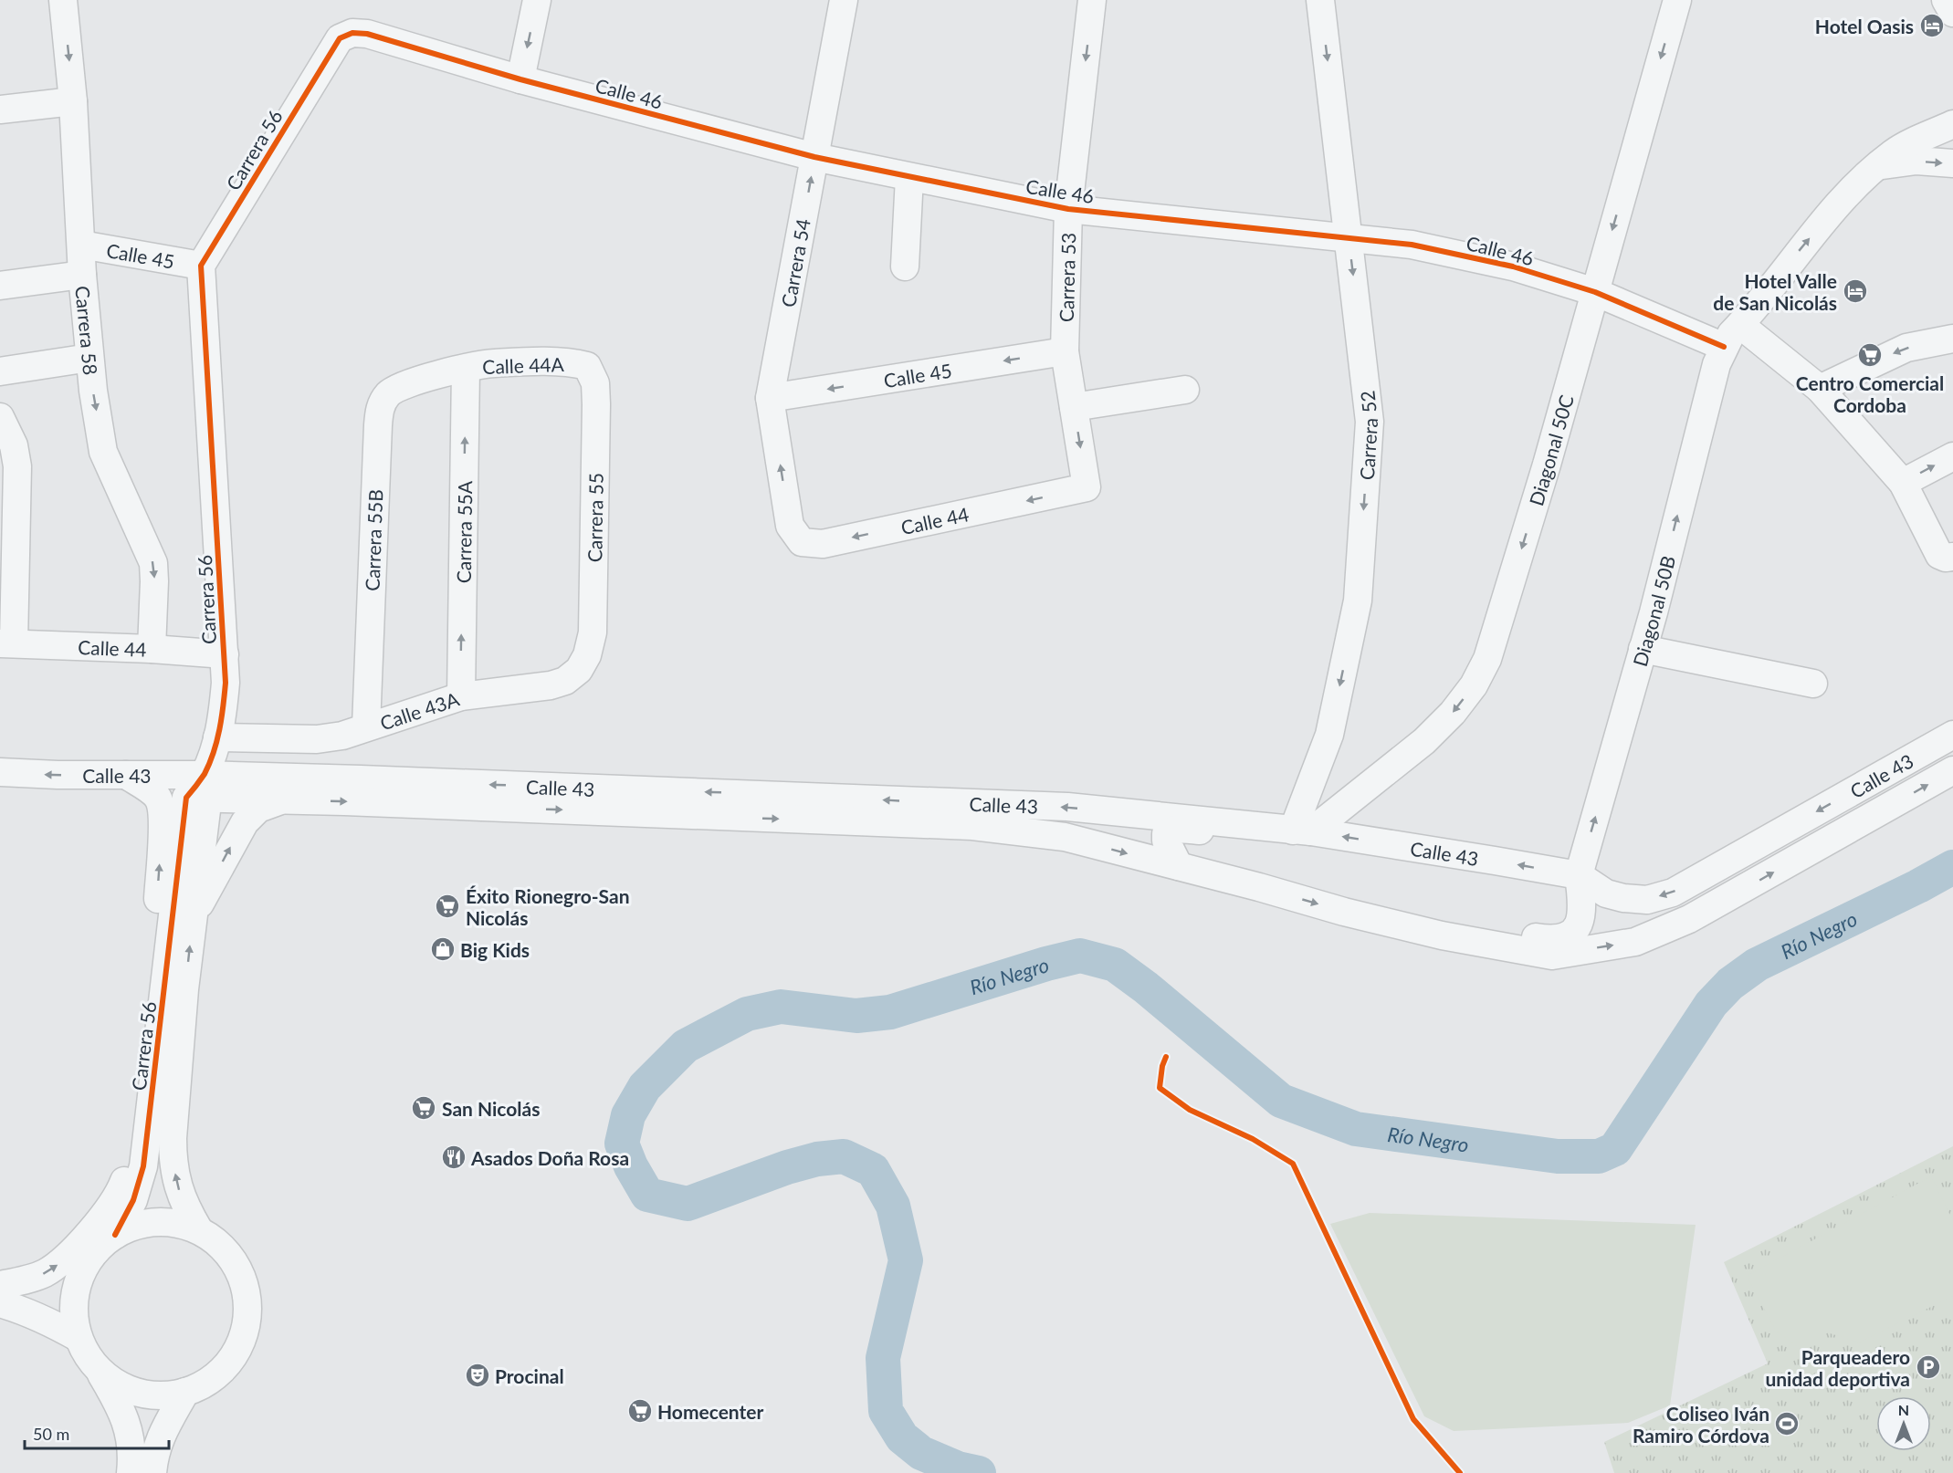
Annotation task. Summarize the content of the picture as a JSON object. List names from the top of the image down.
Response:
{
  "streets": {
    "street": [
      "Calle 46",
      "Carrera 56",
      "Calle 45",
      "Carrera 54",
      "Carrera 53",
      "Carrera 58",
      "Calle 44A",
      "Carrera 52",
      "Diagonal 50C",
      "Carrera 55",
      "Calle 44",
      "Carrera 55A",
      "Carrera 55B",
      "Diagonal 50B",
      "Calle 43A",
      "Calle 43"
    ]
  },
  "crossings": [
    ["Calle 46", "Carrera 56"],
    ["Calle 46", "Carrera 54"],
    ["Calle 46", "Carrera 53"],
    ["Calle 46", "Carrera 52"],
    ["Calle 46", "Diagonal 50C"],
    ["Calle 46", "Diagonal 50B"],
    ["Carrera 56", "Calle 45"],
    ["Carrera 56", "Calle 44"],
    ["Carrera 56", "Calle 43A"],
    ["Carrera 56", "Calle 43"],
    ["Calle 45", "Carrera 54"],
    ["Calle 45", "Carrera 53"],
    ["Calle 45", "Carrera 58"],
    ["Carrera 54", "Calle 44"],
    ["Carrera 53", "Calle 44"],
    ["Carrera 58", "Calle 44"],
    ["Calle 44A", "Carrera 55"],
    ["Calle 44A", "Carrera 55A"],
    ["Calle 44A", "Carrera 55B"],
    ["Carrera 52", "Diagonal 50C"],
    ["Carrera 52", "Calle 43"],
    ["Diagonal 50C", "Calle 43"],
    ["Carrera 55", "Calle 43A"],
    ["Carrera 55A", "Calle 43A"],
    ["Carrera 55B", "Calle 43A"],
    ["Diagonal 50B", "Calle 43"]
  ],
  "one_way": [
    "Calle 45",
    "Carrera 54",
    "Carrera 53",
    "Carrera 52",
    "Diagonal 50C",
    "Calle 44",
    "Carrera 55A",
    "Diagonal 50B"
  ],
  "water": ["Río Negro"],
  "places": {
    "hotel": ["Hotel Oasis", "Hotel Valle de San Nicolás"],
    "supermarket": [
      "Centro Comercial Cordoba",
      "Éxito Rionegro-San Nicolás",
      "San Nicolás",
      "Homecenter"
    ],
    "shop": ["Big Kids"],
    "restaurant": ["Asados Doña Rosa"],
    "parking": ["Parqueadero unidad deportiva"],
    "theatre": ["Procinal"],
    "sports": ["Coliseo Iván Ramiro Córdova"]
  },
  "scale_bar": "50 m",
  "north": "top"
}
